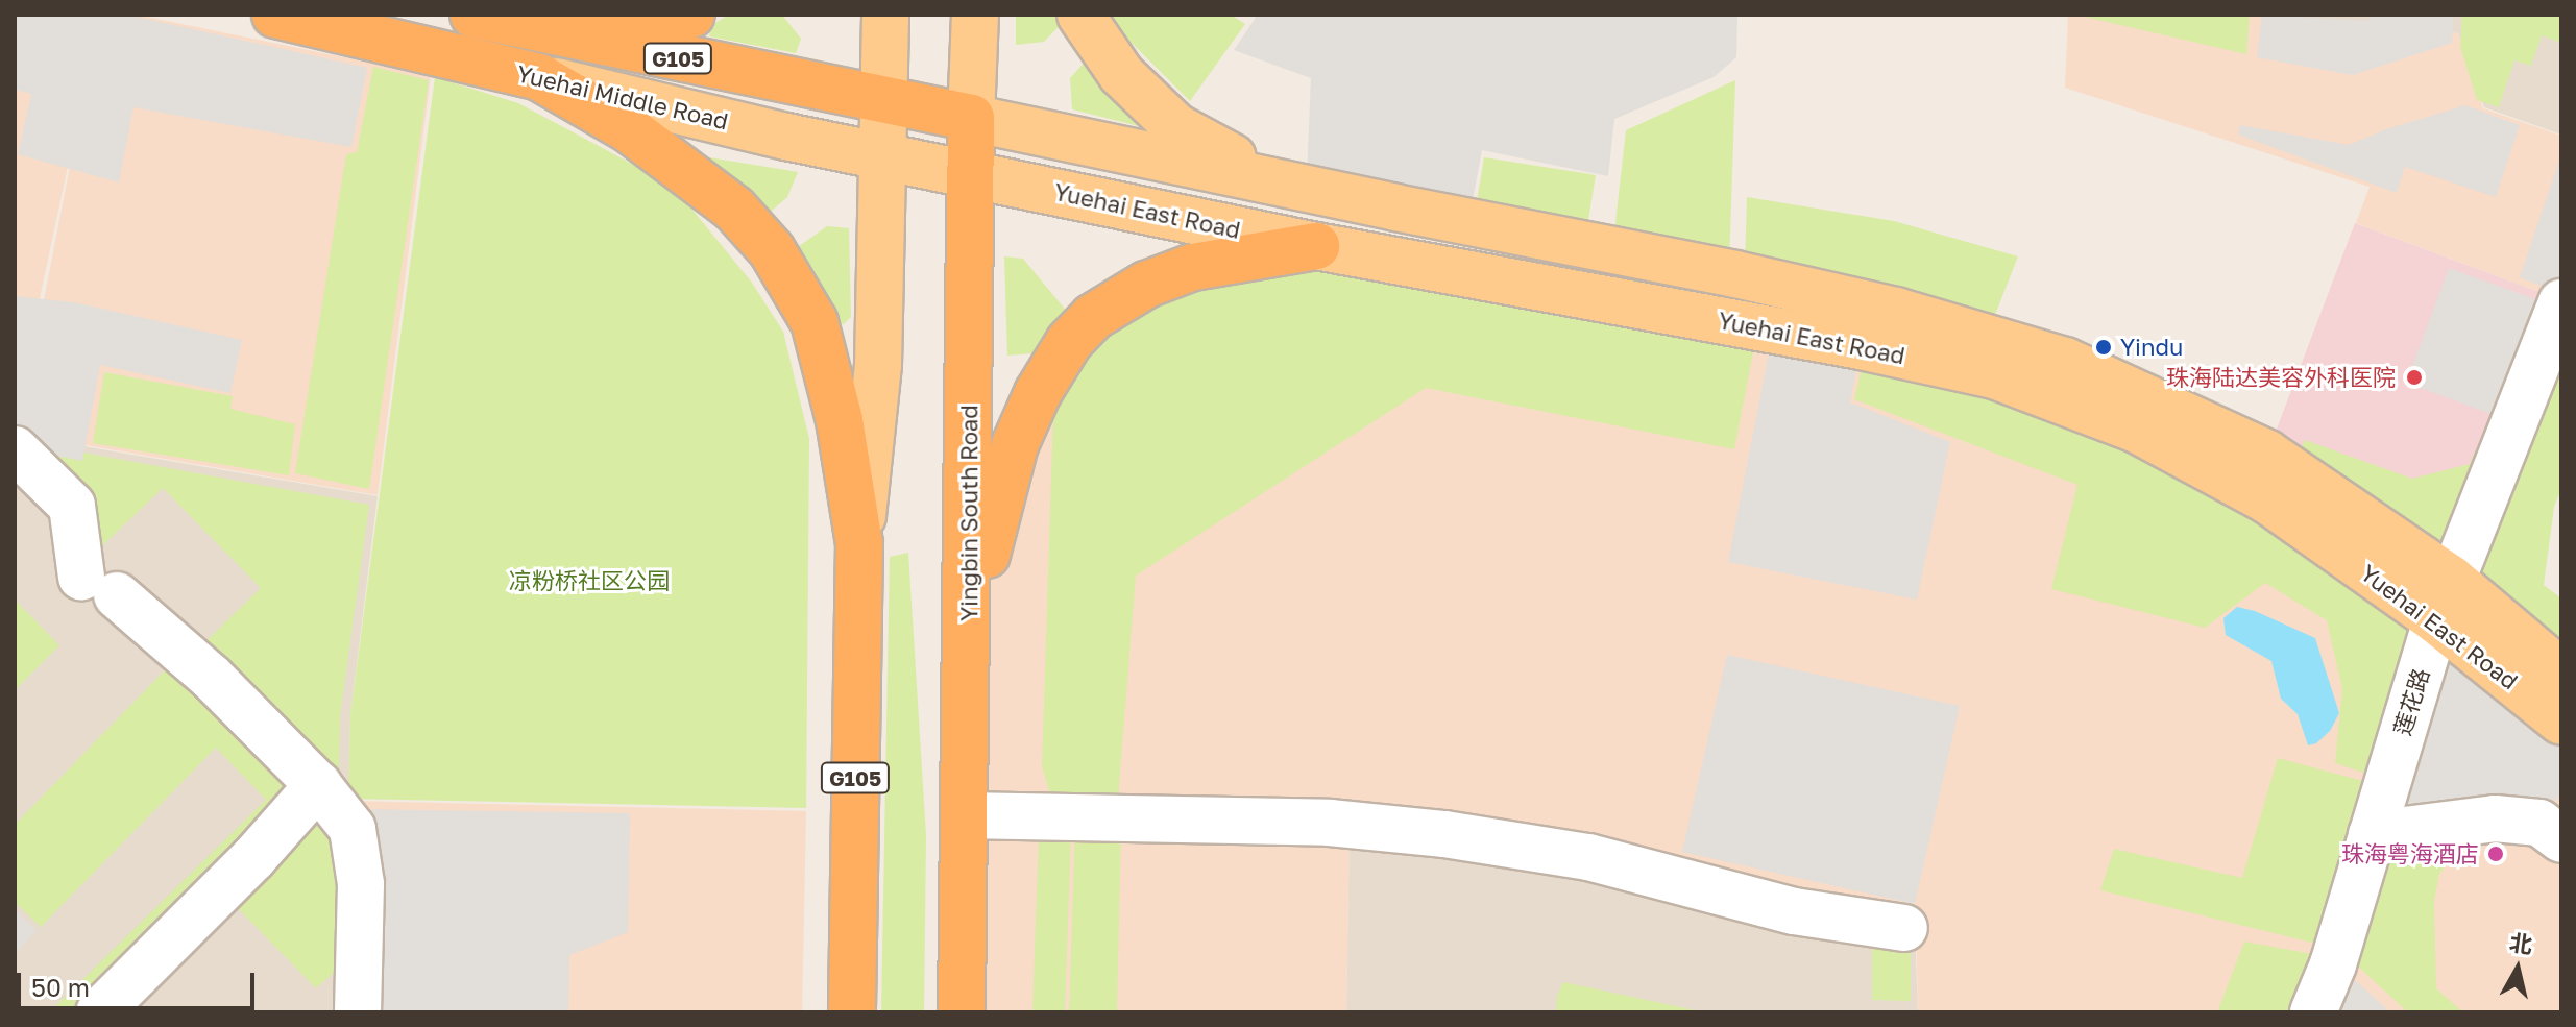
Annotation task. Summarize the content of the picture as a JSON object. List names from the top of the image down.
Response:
{
  "streets": {
    "highway": ["G105", "Yuehai Middle Road", "Yingbin South Road"],
    "main road": ["Yuehai East Road"],
    "street": ["莲花路"]
  },
  "crossings": [
    ["Yuehai Middle Road", "Yuehai East Road"],
    ["Yuehai Middle Road", "Yingbin South Road"],
    ["Yuehai East Road", "Yingbin South Road"],
    ["Yuehai East Road", "莲花路"]
  ],
  "parks": ["凉粉桥社区公园"],
  "places": ["Yindu", "珠海陆达美容外科医院", "珠海粤海酒店"],
  "scale_bar": "50 m",
  "north": "top"
}
